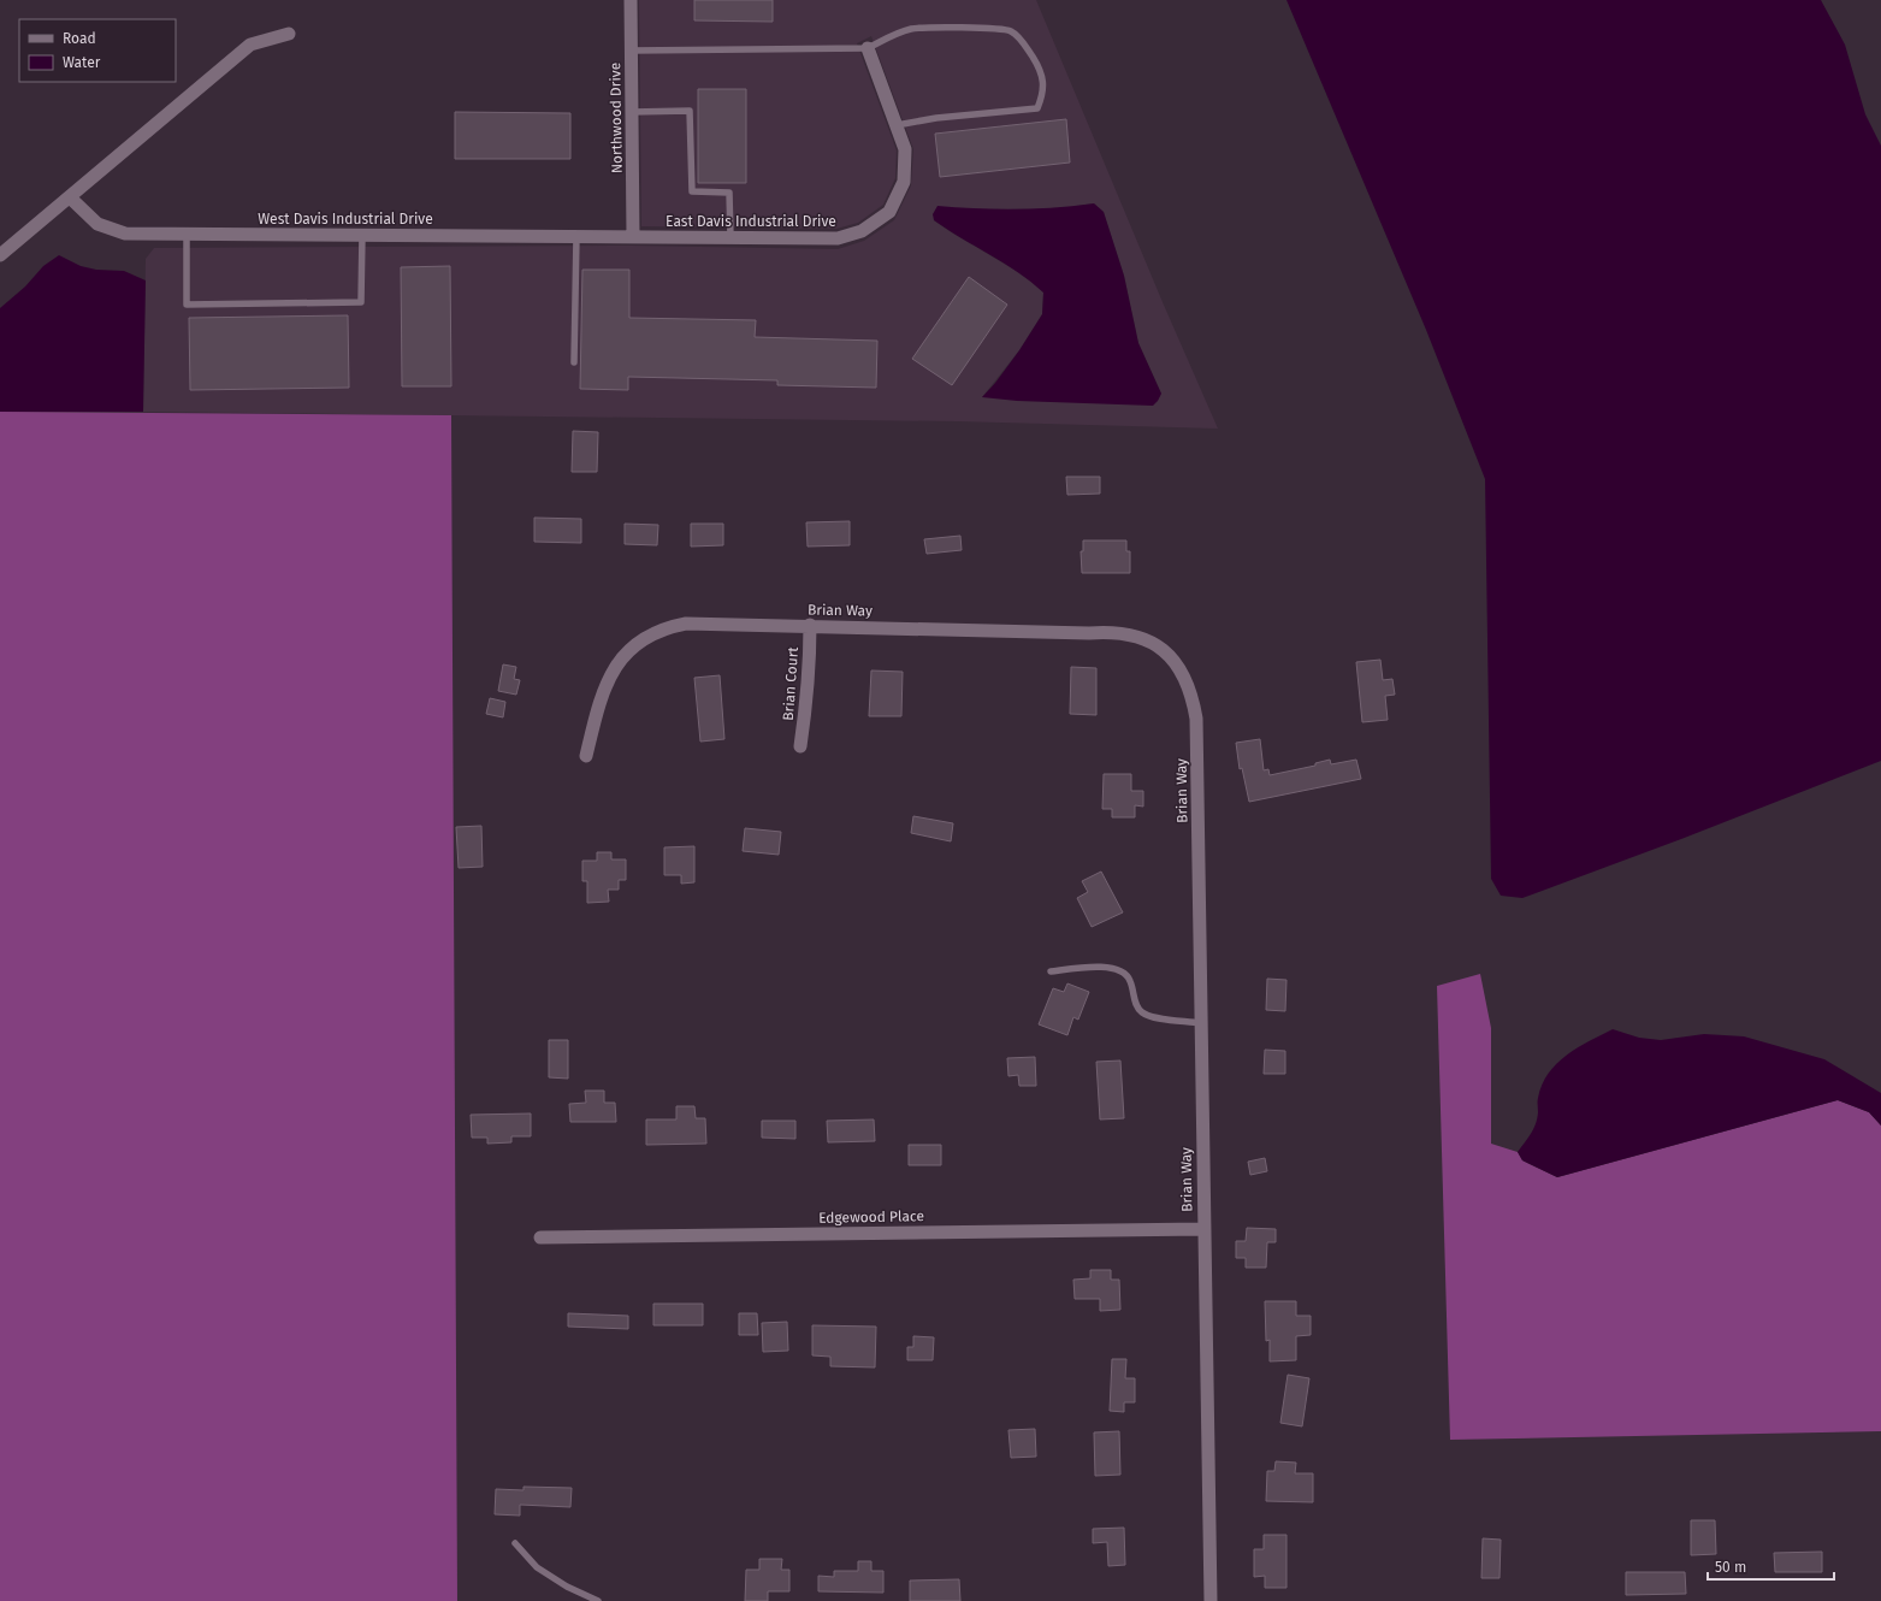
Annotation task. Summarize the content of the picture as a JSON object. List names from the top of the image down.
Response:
{
  "streets": {
    "street": [
      "Northwood Drive",
      "West Davis Industrial Drive",
      "East Davis Industrial Drive",
      "Brian Way",
      "Brian Court",
      "Edgewood Place"
    ]
  },
  "crossings": [
    ["Northwood Drive", "West Davis Industrial Drive"],
    ["Northwood Drive", "East Davis Industrial Drive"],
    ["West Davis Industrial Drive", "East Davis Industrial Drive"],
    ["Brian Way", "Brian Court"],
    ["Brian Way", "Edgewood Place"]
  ],
  "legend": ["Road", "Water"],
  "scale_bar": "50 m"
}
